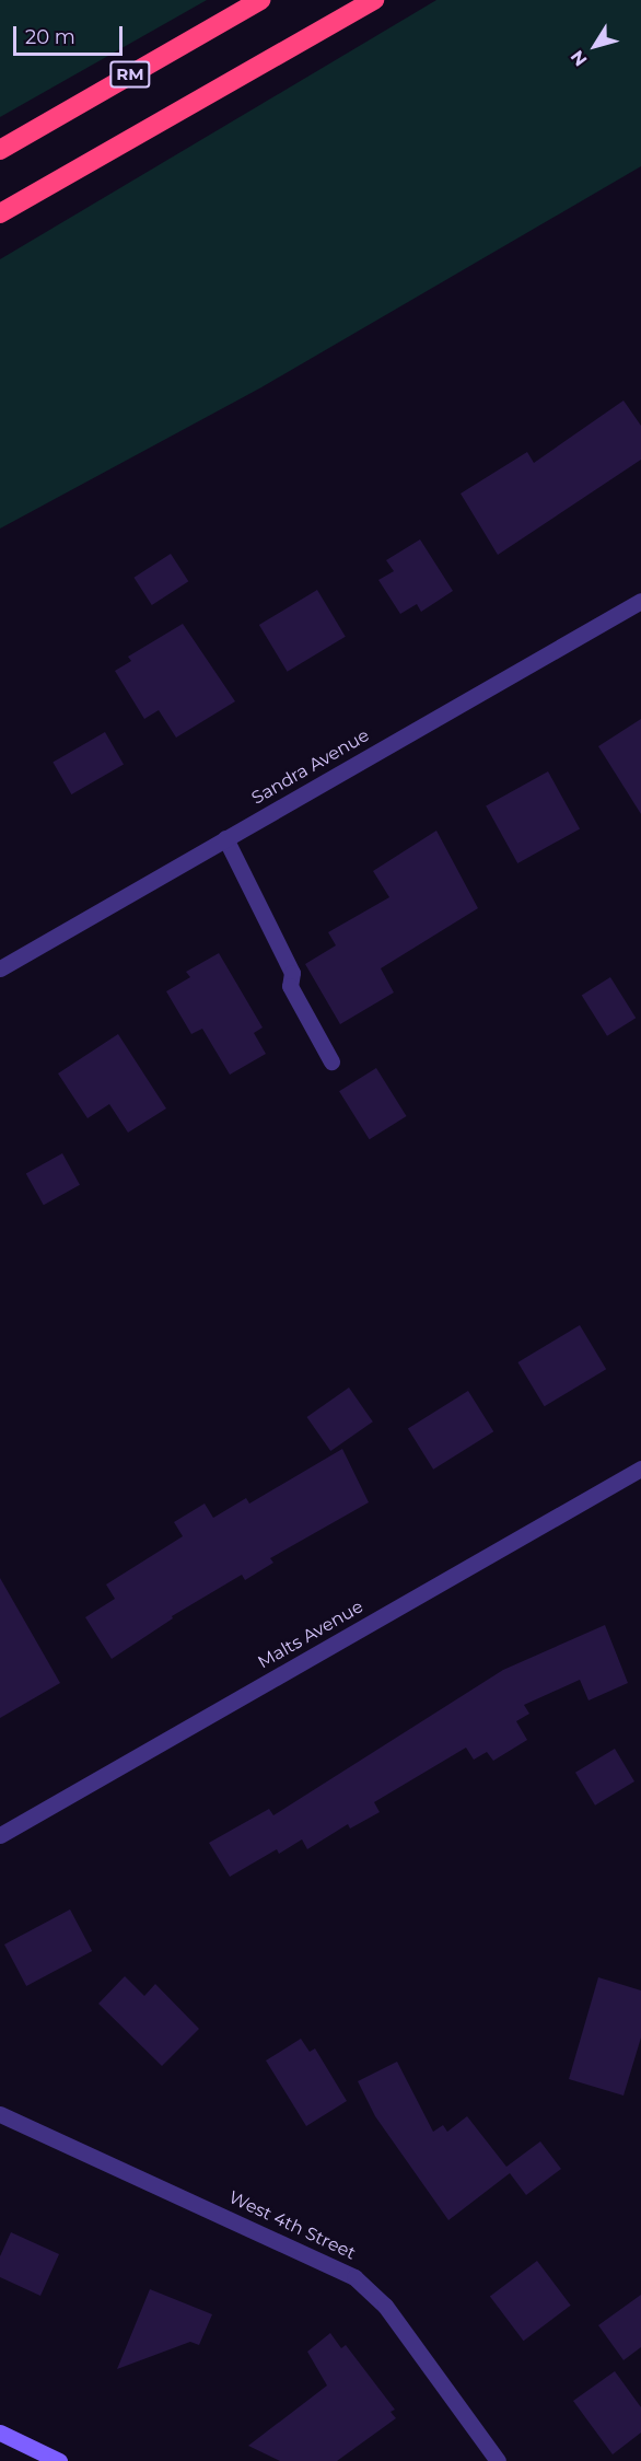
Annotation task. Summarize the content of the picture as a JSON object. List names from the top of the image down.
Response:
{
  "streets": {
    "highway": ["RM"],
    "street": ["Sandra Avenue", "Malts Avenue", "West 4th Street"]
  },
  "scale_bar": "20 m",
  "north": "bottom left"
}
